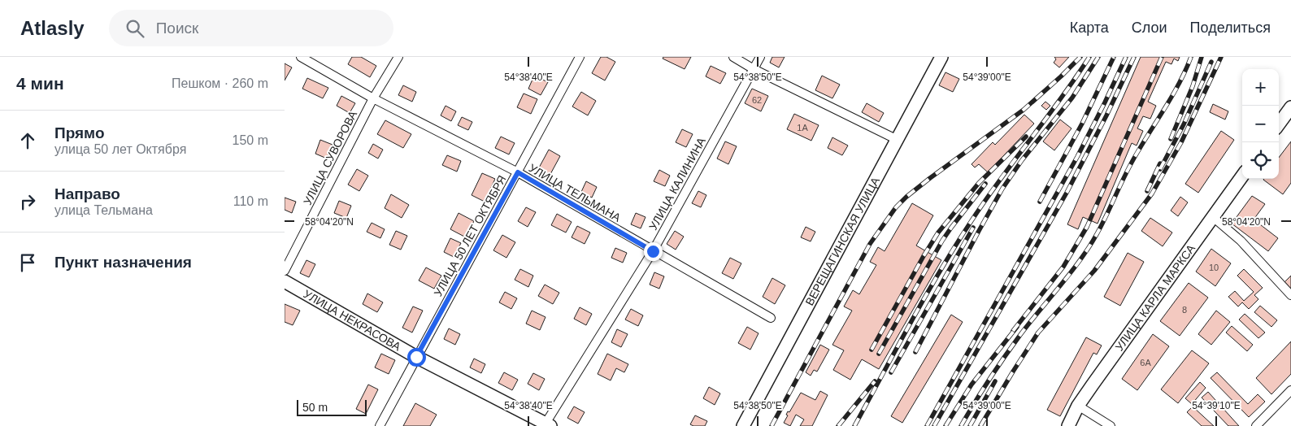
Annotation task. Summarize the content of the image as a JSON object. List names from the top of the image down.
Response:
{
  "streets": {
    "main road": ["ВЕРЕЩАГИНСКАЯ УЛИЦА", "УЛИЦА КАРЛА МАРКСА", "УЛИЦА НЕКРАСОВА"],
    "street": [
      "УЛИЦА СУВОРОВА",
      "УЛИЦА КАЛИНИНА",
      "УЛИЦА ТЕЛЬМАНА",
      "УЛИЦА 50 ЛЕТ ОКТЯБРЯ"
    ]
  },
  "crossings": [
    ["УЛИЦА СУВОРОВА", "УЛИЦА ТЕЛЬМАНА"],
    ["УЛИЦА КАЛИНИНА", "УЛИЦА ТЕЛЬМАНА"],
    ["УЛИЦА КАЛИНИНА", "УЛИЦА НЕКРАСОВА"],
    ["УЛИЦА ТЕЛЬМАНА", "УЛИЦА 50 ЛЕТ ОКТЯБРЯ"],
    ["УЛИЦА 50 ЛЕТ ОКТЯБРЯ", "УЛИЦА НЕКРАСОВА"]
  ],
  "house_numbers": [
    "62",
    "1А",
    "10",
    "8",
    "6А"
  ],
  "scale_bar": "50 m",
  "page": {
    "header": "Atlasly",
    "search": "Поиск",
    "nav": ["Карта", "Слои", "Поделиться"],
    "heading": ["4 мин", "Пешком · 260 m"],
    "map_buttons": ["+", "−"],
    "list": [
      ["Прямо", "улица 50 лет Октября", "150 m"],
      ["Направо", "улица Тельмана", "110 m"],
      "Пункт назначения"
    ],
    "scale": "50 m"
  },
  "coordinates": [
    "54°38'40\"E",
    "54°38'50\"E",
    "54°39'00\"E",
    "58°04'20\"N",
    "54°39'10\"E"
  ]
}
